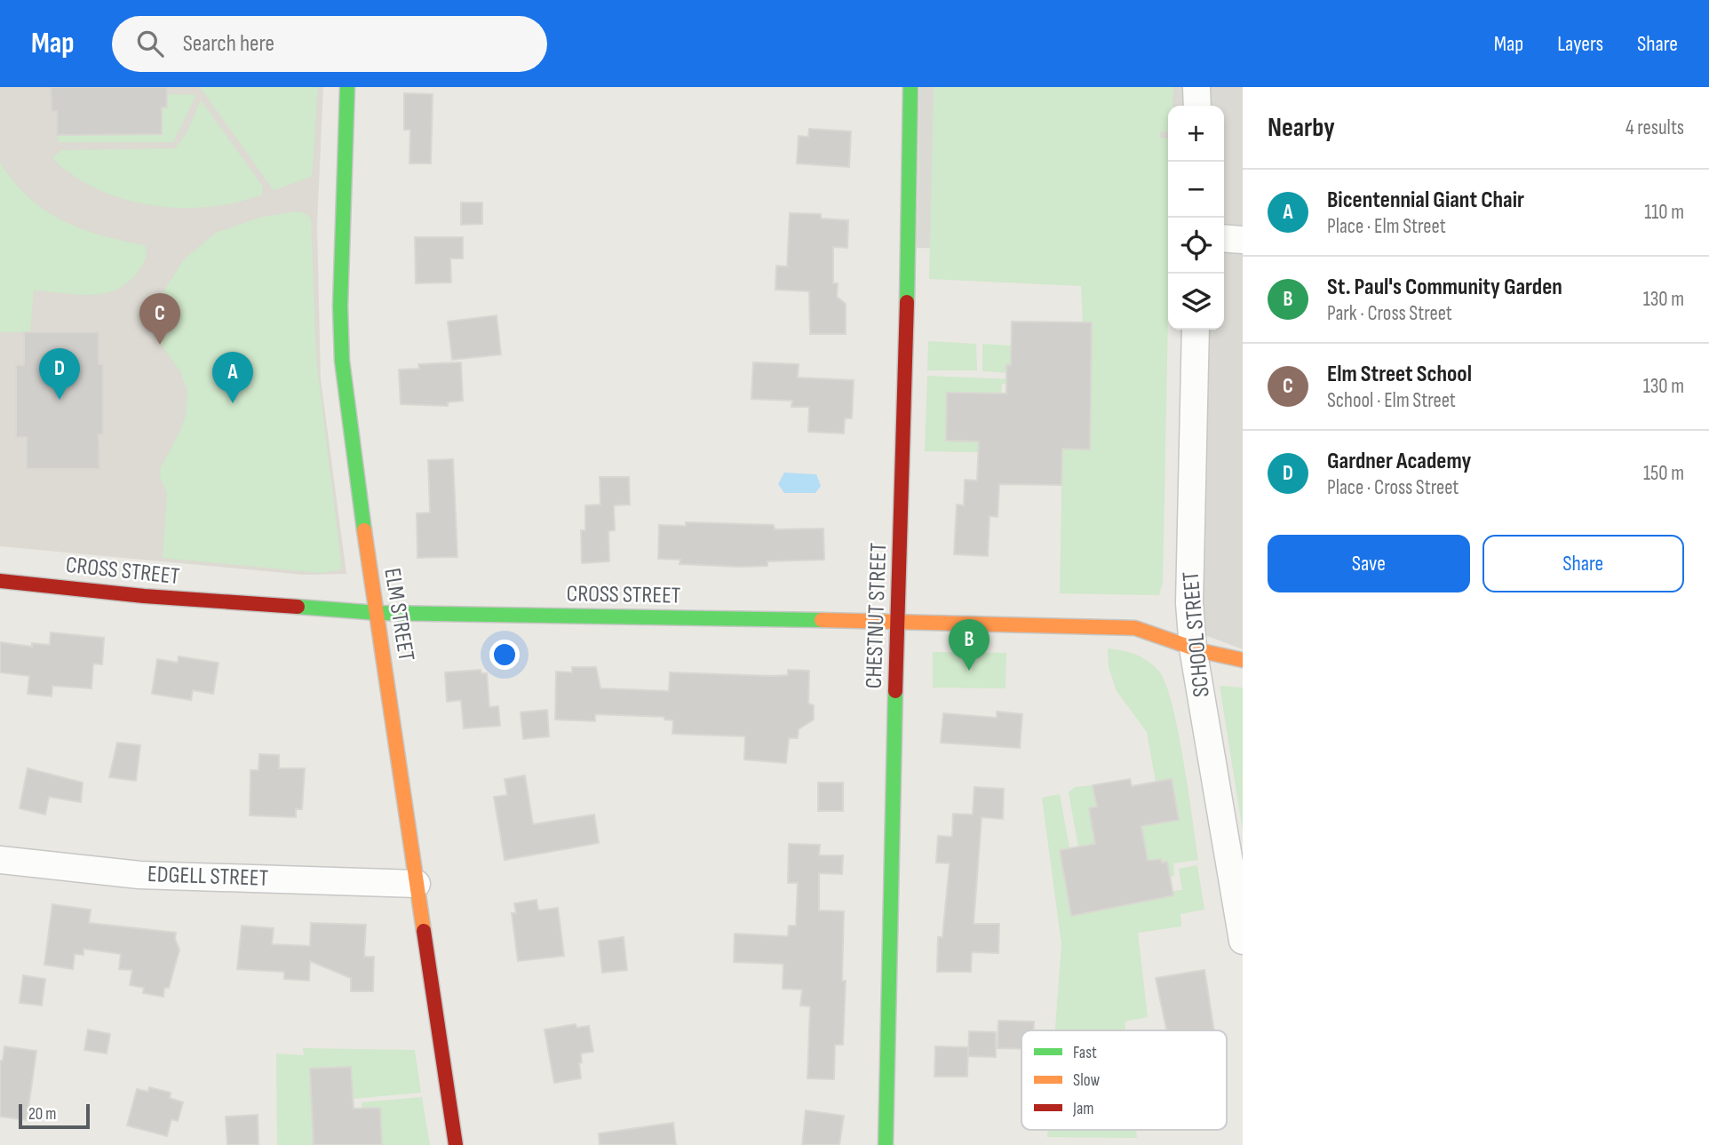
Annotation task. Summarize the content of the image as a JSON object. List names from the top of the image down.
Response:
{
  "streets": {
    "street": [
      "CROSS STREET",
      "ELM STREET",
      "CHESTNUT STREET",
      "SCHOOL STREET",
      "EDGELL STREET"
    ]
  },
  "crossings": [
    ["CROSS STREET", "ELM STREET"],
    ["CROSS STREET", "CHESTNUT STREET"],
    ["CROSS STREET", "SCHOOL STREET"],
    ["ELM STREET", "EDGELL STREET"]
  ],
  "legend": ["Fast", "Slow", "Jam"],
  "scale_bar": "20 m",
  "page": {
    "header": "Map",
    "search": "Search here",
    "nav": ["Map", "Layers", "Share"],
    "heading": ["Nearby", "4 results"],
    "map_buttons": ["+", "−"],
    "list": [
      {
        "mark": "A",
        "name": "Bicentennial Giant Chair",
        "note": "Place · Elm Street",
        "value": "110 m"
      },
      {
        "mark": "B",
        "name": "St. Paul's Community Garden",
        "note": "Park · Cross Street",
        "value": "130 m"
      },
      {
        "mark": "C",
        "name": "Elm Street School",
        "note": "School · Elm Street",
        "value": "130 m"
      },
      {
        "mark": "D",
        "name": "Gardner Academy",
        "note": "Place · Cross Street",
        "value": "150 m"
      }
    ],
    "pins": [
      "C",
      "D",
      "A",
      "B"
    ],
    "buttons": ["Save", "Share"],
    "scale": "20 m"
  }
}
